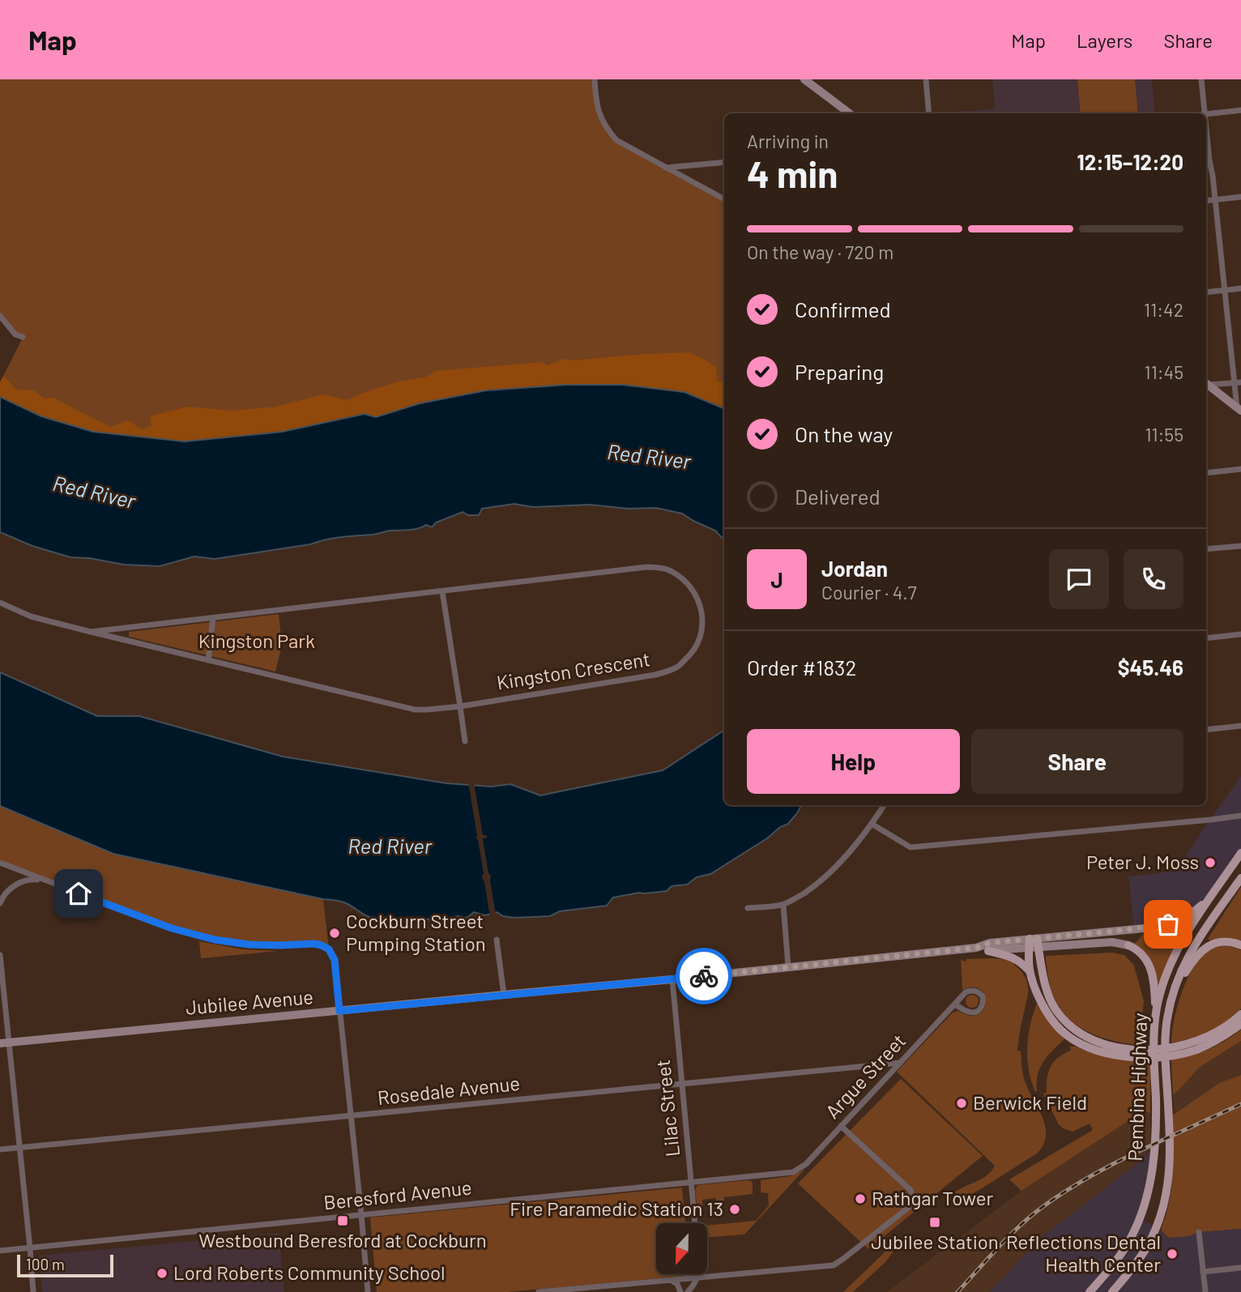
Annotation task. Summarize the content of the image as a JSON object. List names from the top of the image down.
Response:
{
  "streets": {
    "main road": ["Jubilee Avenue", "Pembina Highway"],
    "street": [
      "Kingston Crescent",
      "Argue Street",
      "Rosedale Avenue",
      "Lilac Street",
      "Beresford Avenue"
    ]
  },
  "crossings": [
    ["Jubilee Avenue", "Lilac Street"],
    ["Argue Street", "Rosedale Avenue"],
    ["Argue Street", "Beresford Avenue"],
    ["Rosedale Avenue", "Lilac Street"],
    ["Lilac Street", "Beresford Avenue"]
  ],
  "water": ["Red River"],
  "parks": ["Kingston Park"],
  "places": {
    "other": [
      "Peter J. Moss",
      "Cockburn Street Pumping Station",
      "Berwick Field",
      "Rathgar Tower",
      "Fire Paramedic Station 13",
      "Reflections Dental Health Center",
      "Lord Roberts Community School"
    ],
    "transit": ["Westbound Beresford at Cockburn", "Jubilee Station"]
  },
  "scale_bar": "100 m",
  "north": "bottom",
  "page": {
    "header": "Map",
    "nav": ["Map", "Layers", "Share"],
    "heading": ["4 min", "Arriving in", "12:15–12:20"],
    "panel": [
      "Jordan",
      "Courier · 4.7",
      "Order #1832",
      "$45.46"
    ],
    "bar": "On the way · 720 m",
    "list": [
      ["Confirmed", "11:42"],
      ["Preparing", "11:45"],
      ["On the way", "11:55"],
      "Delivered"
    ],
    "round": "J",
    "buttons": ["Help", "Share"],
    "scale": "100 m"
  }
}
